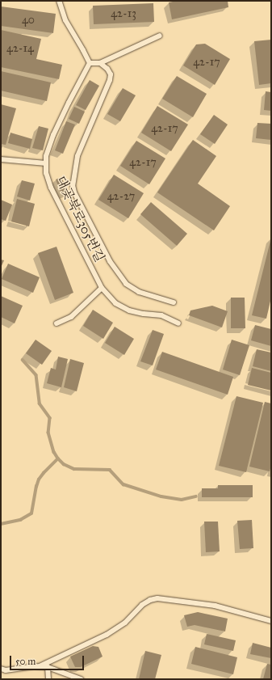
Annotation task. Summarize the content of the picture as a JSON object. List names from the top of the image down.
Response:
{
  "streets": {
    "lane": ["대곶북로305번길"]
  },
  "house_numbers": [
    "42-13",
    "40",
    "42-14",
    "42-17",
    "42-17",
    "42-17",
    "42-27"
  ],
  "scale_bar": "50 m"
}
